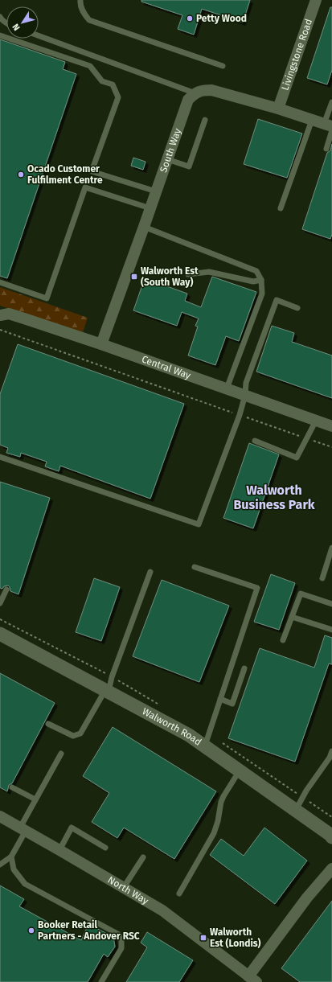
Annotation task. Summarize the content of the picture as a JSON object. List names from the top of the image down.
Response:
{
  "streets": {
    "street": [
      "Livingstone Road",
      "South Way",
      "Central Way",
      "Walworth Road",
      "North Way"
    ]
  },
  "crossings": [
    ["South Way", "Central Way"]
  ],
  "districts": ["Walworth Business Park"],
  "places": {
    "other": ["Petty Wood", "Ocado Customer Fulfilment Centre", "Booker Retail Partners - Andover RSC"],
    "transit": ["Walworth Est (South Way)", "Walworth Est (Londis)"]
  },
  "north": "bottom left"
}
